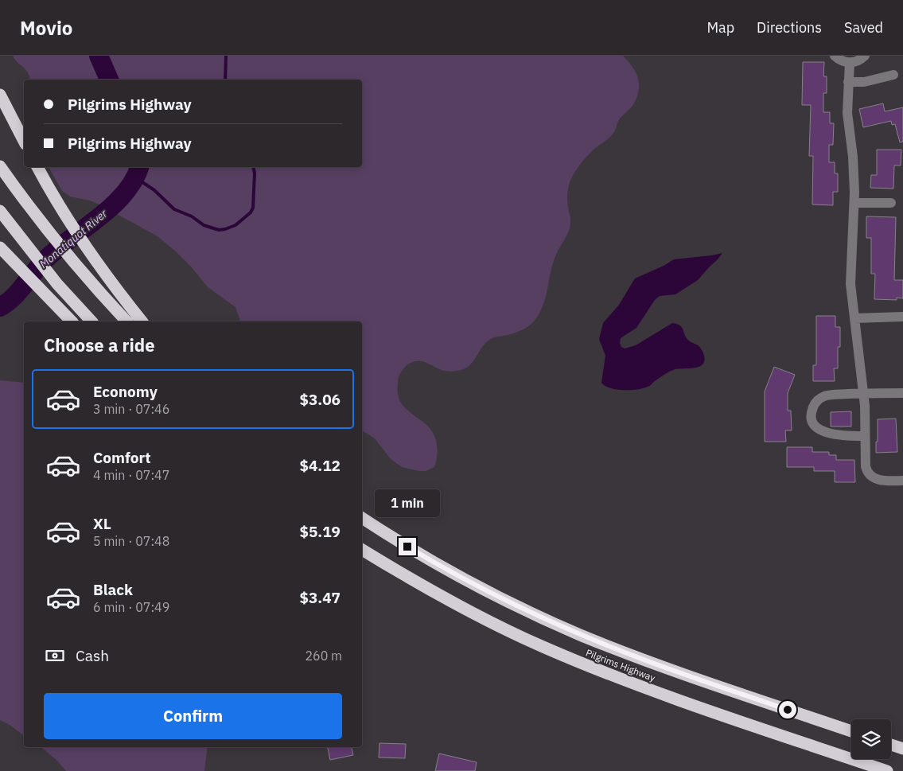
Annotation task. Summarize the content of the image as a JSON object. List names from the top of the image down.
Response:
{
  "streets": {
    "highway": ["Pilgrims Highway"]
  },
  "water": ["Monatiquot River"],
  "page": {
    "header": "Movio",
    "nav": ["Map", "Directions", "Saved"],
    "banner": ["Pilgrims Highway", "Pilgrims Highway"],
    "heading": "Choose a ride",
    "list": [
      {
        "name": "Economy",
        "note": "3 min · 07:46",
        "value": "$3.06"
      },
      {
        "name": "Comfort",
        "note": "4 min · 07:47",
        "value": "$4.12"
      },
      {
        "name": "XL",
        "note": "5 min · 07:48",
        "value": "$5.19"
      },
      {
        "name": "Black",
        "note": "6 min · 07:49",
        "value": "$3.47"
      }
    ],
    "bubble": "1 min",
    "pay": ["Cash", "260 m"],
    "buttons": "Confirm"
  }
}
